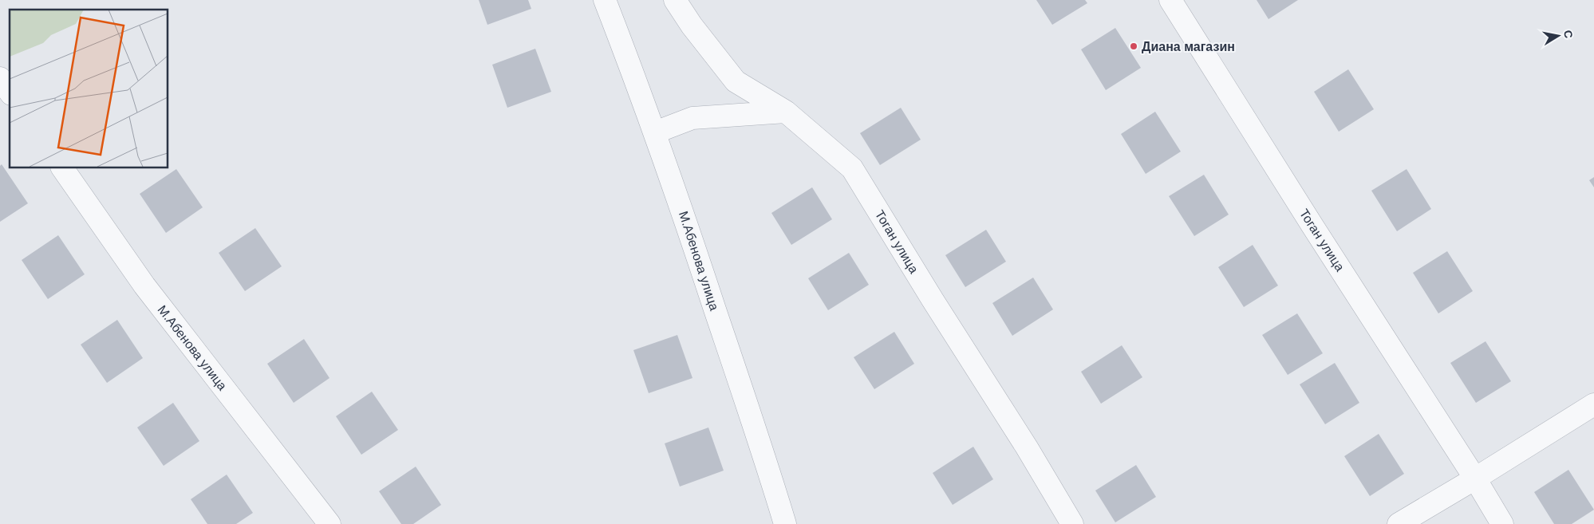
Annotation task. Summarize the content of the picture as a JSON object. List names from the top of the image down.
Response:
{
  "streets": {
    "street": ["Тоган улица", "М.Абенова улица"]
  },
  "places": ["Диана магазин"],
  "north": "right"
}
